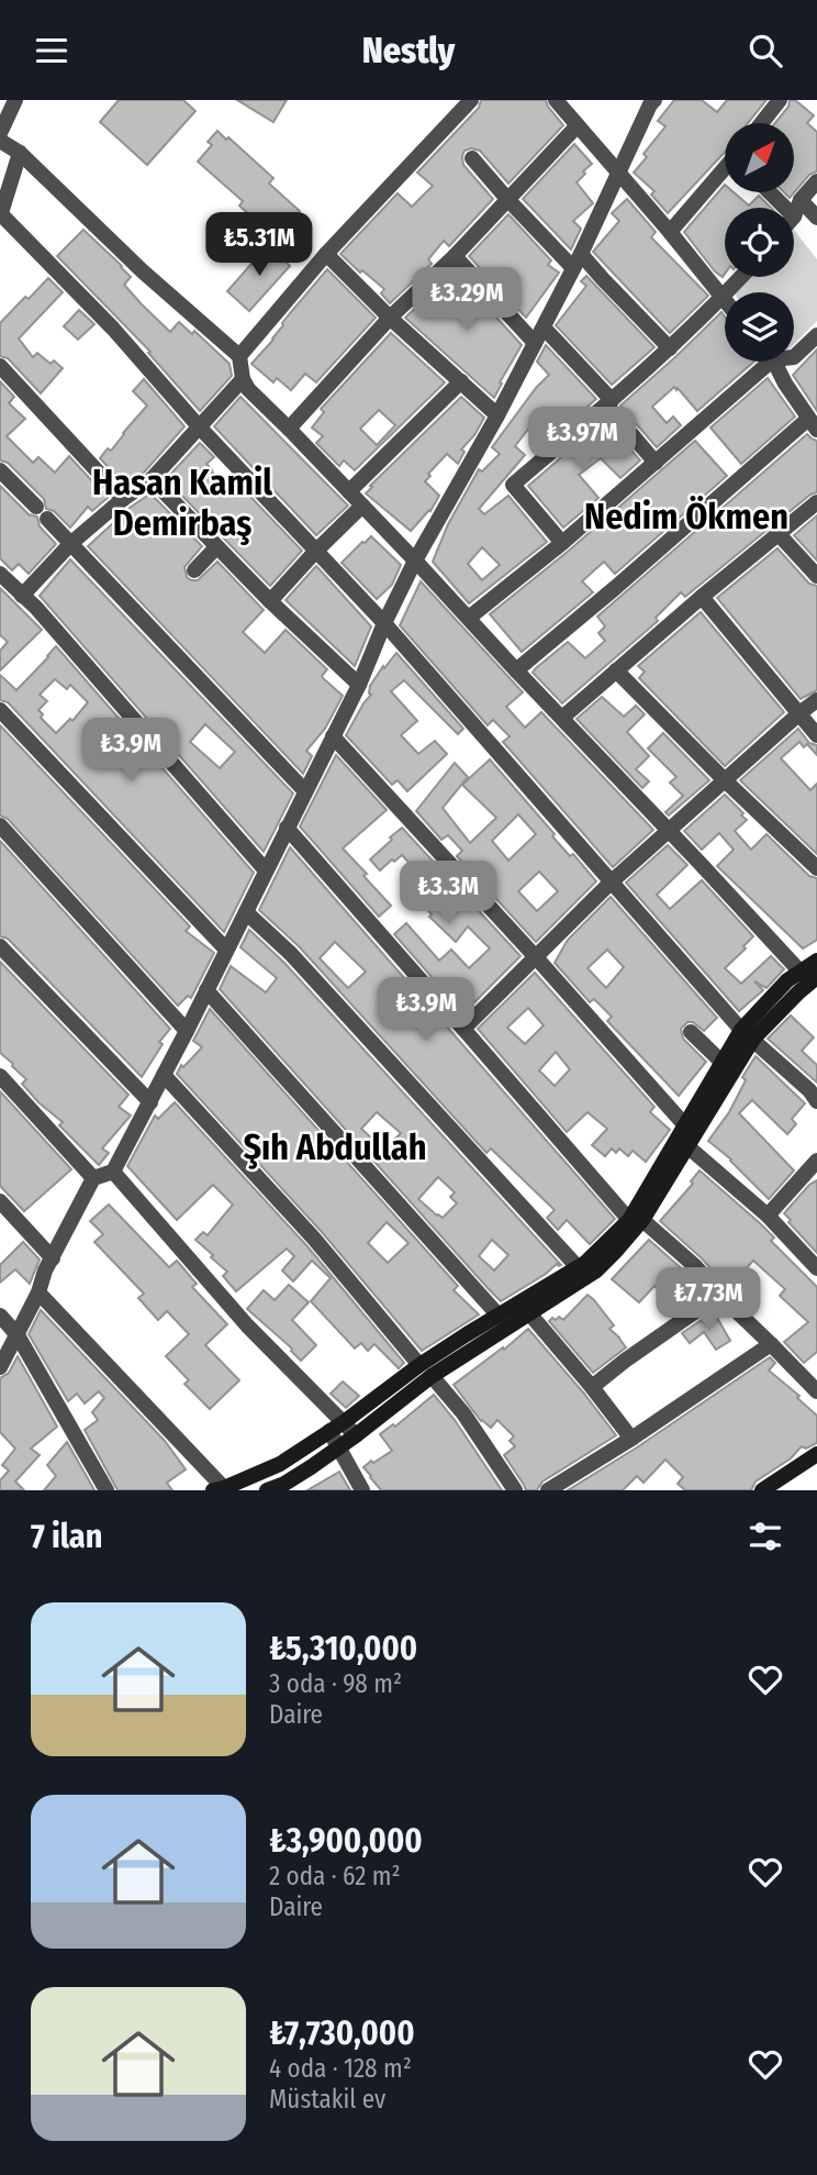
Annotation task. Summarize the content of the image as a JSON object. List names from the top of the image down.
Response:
{
  "districts": ["Hasan Kamil Demirbaş", "Nedim Ökmen", "Şıh Abdullah"],
  "north": "top right",
  "page": {
    "header": "Nestly",
    "price": [
      "₺5.31M",
      "₺3.29M",
      "₺3.97M",
      "₺3.9M",
      "₺3.3M",
      "₺3.9M",
      "₺7.73M"
    ],
    "heading": "7 ilan",
    "list": [
      {
        "name": "₺5,310,000",
        "note": "3 oda · 98 m² · Daire"
      },
      {
        "name": "₺3,900,000",
        "note": "2 oda · 62 m² · Daire"
      },
      {
        "name": "₺7,730,000",
        "note": "4 oda · 128 m² · Müstakil ev"
      }
    ]
  }
}
